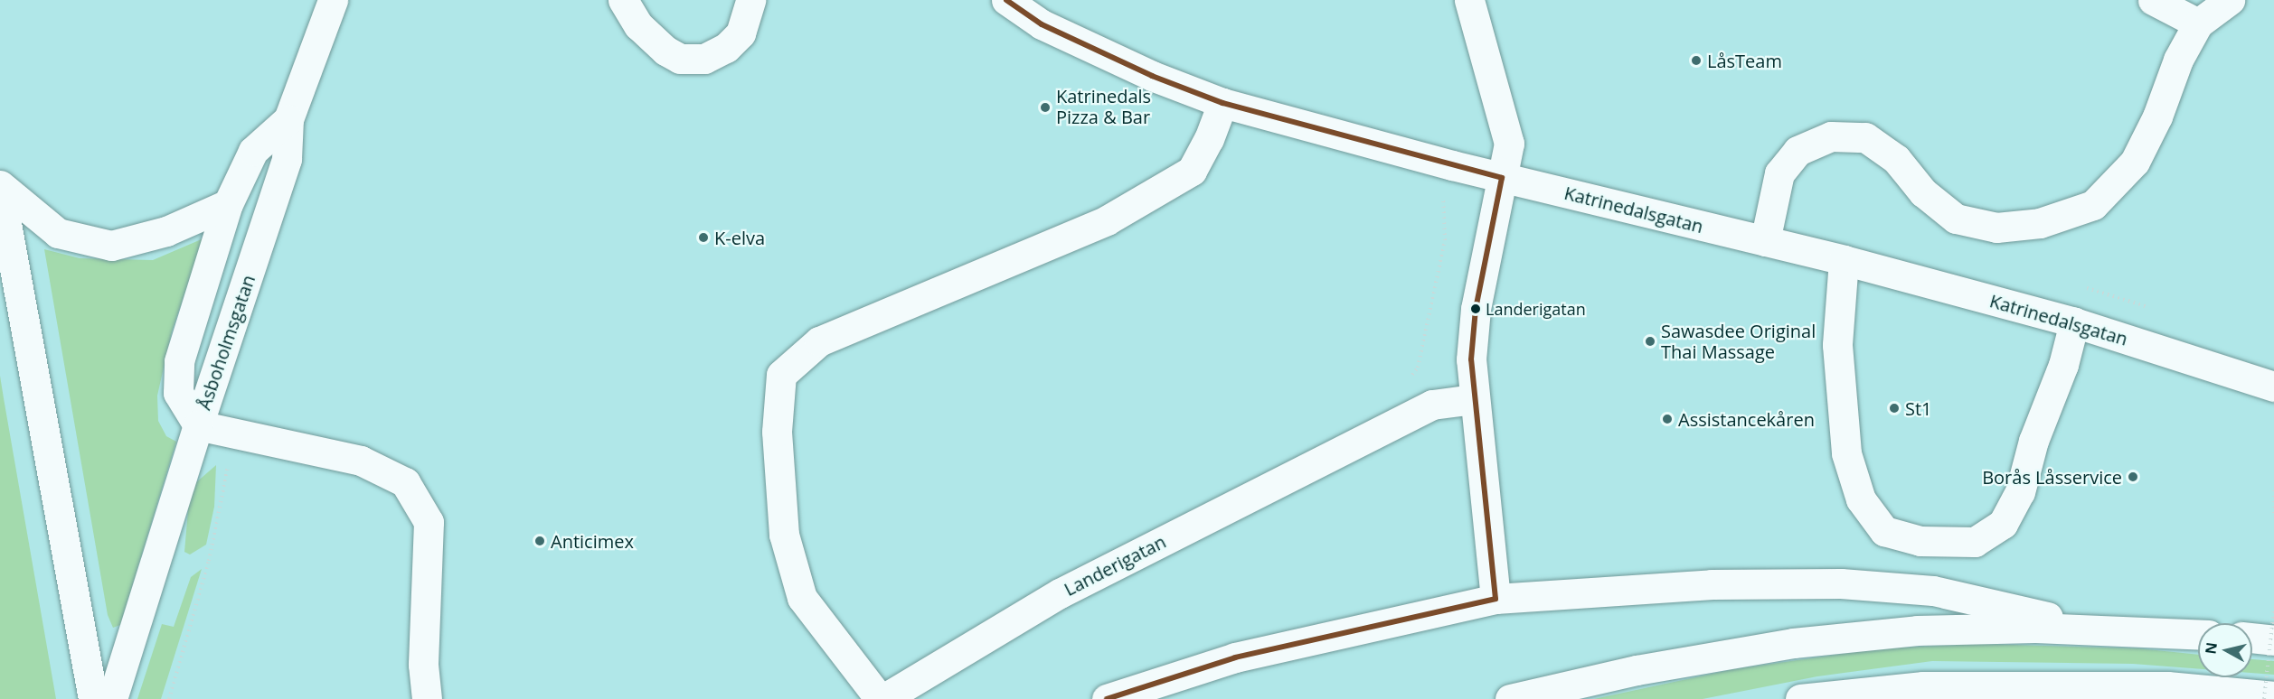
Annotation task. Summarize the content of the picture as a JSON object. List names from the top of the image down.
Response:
{
  "streets": {
    "main road": ["Katrinedalsgatan", "Åsboholmsgatan", "Landerigatan"]
  },
  "places": [
    "LåsTeam",
    "Katrinedals Pizza & Bar",
    "K-elva",
    "Landerigatan",
    "Sawasdee Original Thai Massage",
    "St1",
    "Assistancekåren",
    "Borås Låsservice",
    "Anticimex"
  ],
  "north": "left"
}
